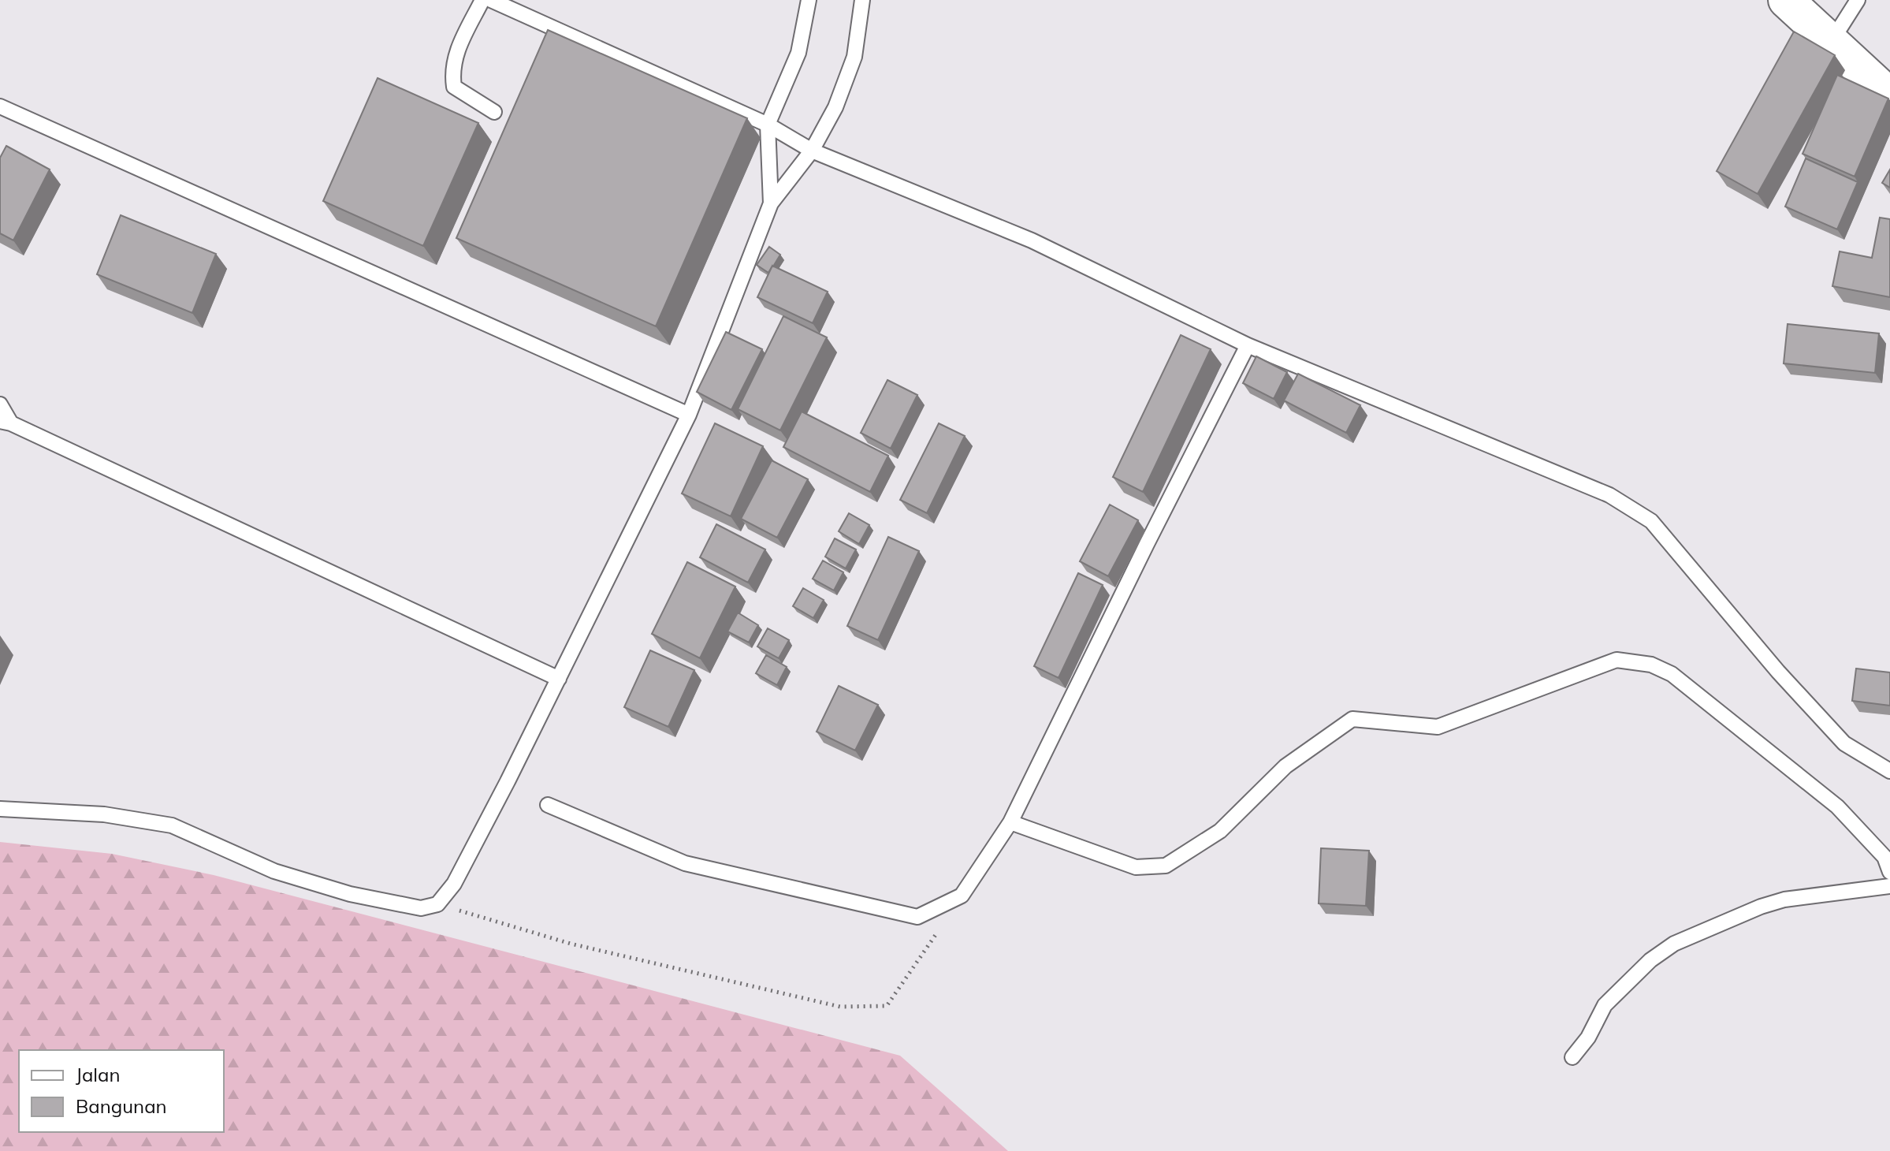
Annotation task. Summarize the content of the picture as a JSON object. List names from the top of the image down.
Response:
{
  "legend": ["Jalan", "Bangunan"]
}
